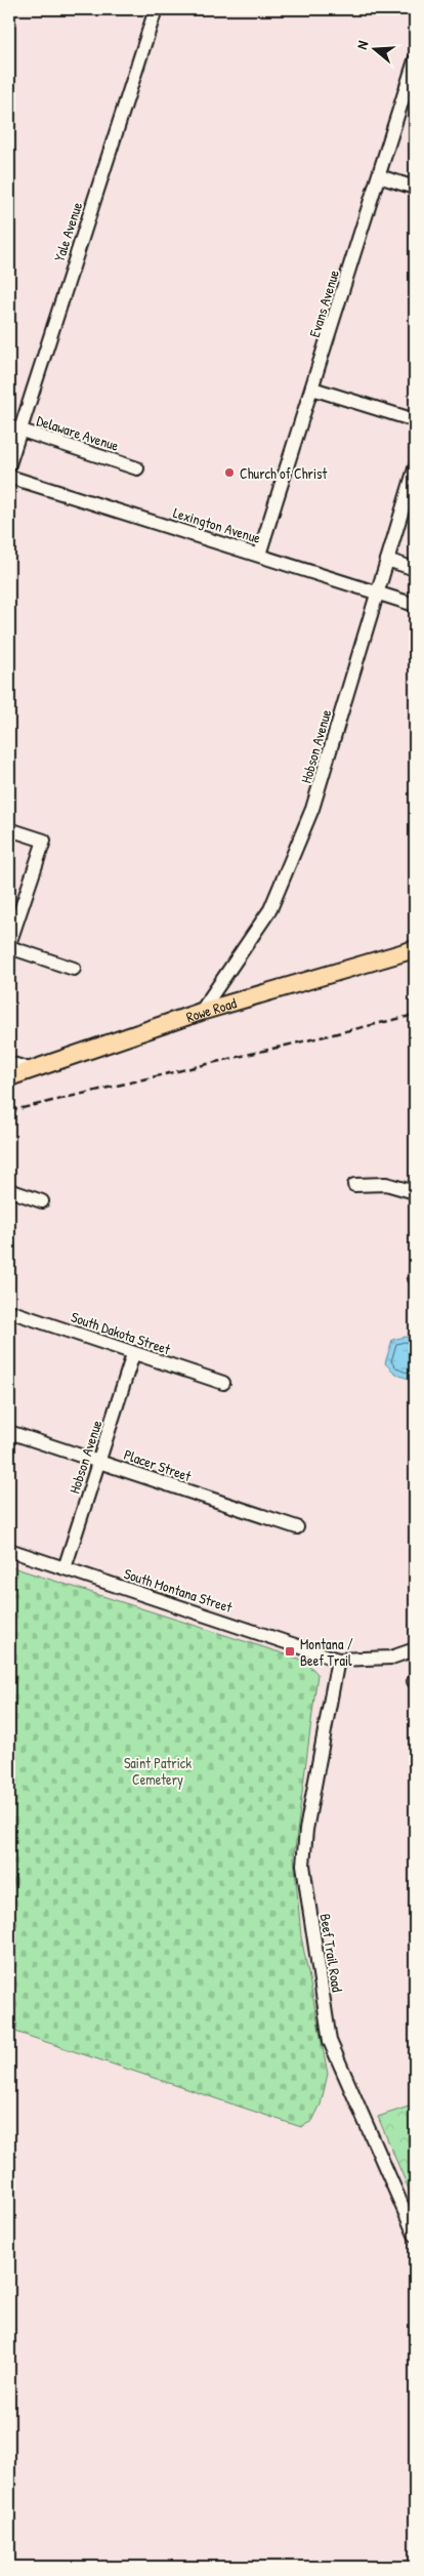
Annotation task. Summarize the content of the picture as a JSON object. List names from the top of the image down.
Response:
{
  "streets": {
    "main road": ["Rowe Road"],
    "street": [
      "Yale Avenue",
      "Evans Avenue",
      "Delaware Avenue",
      "Lexington Avenue",
      "Hobson Avenue",
      "South Dakota Street",
      "Placer Street",
      "South Montana Street",
      "Beef Trail Road"
    ]
  },
  "crossings": [
    ["Yale Avenue", "Delaware Avenue"],
    ["Evans Avenue", "Lexington Avenue"],
    ["Lexington Avenue", "Hobson Avenue"],
    ["Hobson Avenue", "Rowe Road"],
    ["Hobson Avenue", "South Dakota Street"],
    ["Hobson Avenue", "Placer Street"],
    ["Hobson Avenue", "South Montana Street"],
    ["South Montana Street", "Beef Trail Road"]
  ],
  "parks": ["Saint Patrick Cemetery"],
  "places": {
    "other": ["Church of Christ"],
    "transit": ["Montana / Beef Trail"]
  },
  "north": "left"
}
